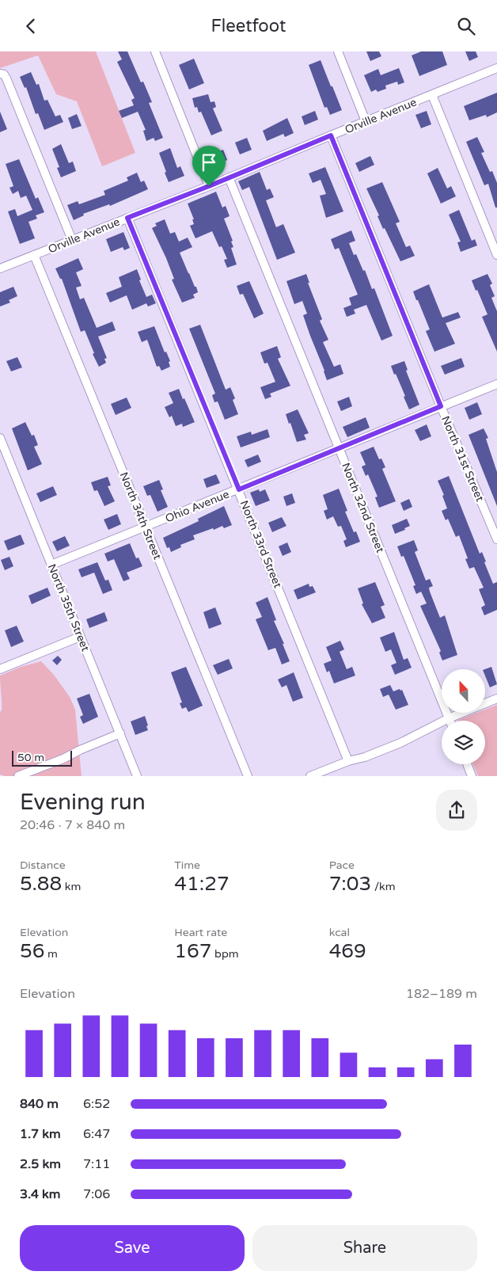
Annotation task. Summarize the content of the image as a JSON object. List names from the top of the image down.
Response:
{
  "streets": {
    "street": [
      "Orville Avenue",
      "North 31st Street",
      "Ohio Avenue",
      "North 32nd Street",
      "North 34th Street",
      "North 33rd Street",
      "North 35th Street"
    ]
  },
  "crossings": [
    ["Orville Avenue", "North 31st Street"],
    ["Orville Avenue", "North 32nd Street"],
    ["Orville Avenue", "North 34th Street"],
    ["Orville Avenue", "North 33rd Street"],
    ["North 31st Street", "Ohio Avenue"],
    ["Ohio Avenue", "North 32nd Street"],
    ["Ohio Avenue", "North 34th Street"],
    ["Ohio Avenue", "North 33rd Street"],
    ["Ohio Avenue", "North 35th Street"]
  ],
  "scale_bar": "50 m",
  "north": "top",
  "page": {
    "header": "Fleetfoot",
    "scale": "50 m",
    "heading": ["Evening run", "20:46 · 7 × 840 m"],
    "stats": [
      ["Distance", "5.88 km"],
      ["Time", "41:27"],
      ["Pace", "7:03 /km"],
      ["Elevation", "56 m"],
      ["Heart rate", "167 bpm"],
      ["kcal", "469"]
    ],
    "chart": ["Elevation", "182–189 m"],
    "list": [
      {
        "name": "840 m",
        "note": "6:52"
      },
      {
        "name": "1.7 km",
        "note": "6:47"
      },
      {
        "name": "2.5 km",
        "note": "7:11"
      },
      {
        "name": "3.4 km",
        "note": "7:06"
      }
    ],
    "buttons": ["Save", "Share"]
  }
}
